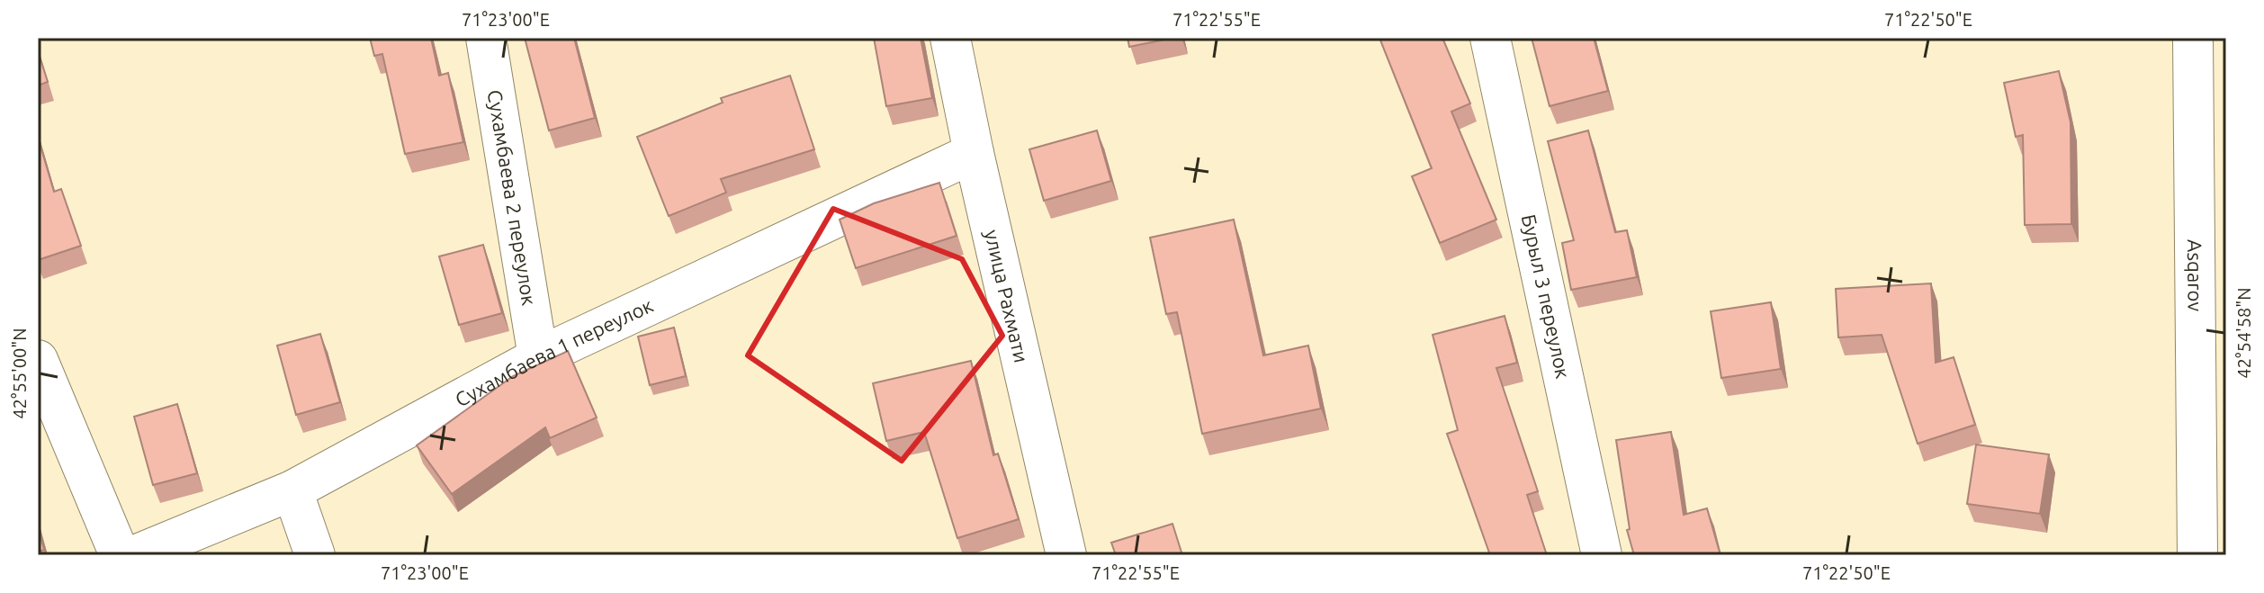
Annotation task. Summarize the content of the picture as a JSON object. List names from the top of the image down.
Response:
{
  "streets": {
    "street": [
      "Сухамбаева 2 переулок",
      "Asqarov",
      "улица Рахмати",
      "Бурыл 3 переулок",
      "Сухамбаева 1 переулок"
    ]
  },
  "crossings": [
    ["Сухамбаева 2 переулок", "Сухамбаева 1 переулок"],
    ["улица Рахмати", "Сухамбаева 1 переулок"]
  ],
  "coordinates": [
    "71°23'00\"E",
    "71°22'55\"E",
    "71°22'50\"E",
    "42°54'58\"N",
    "42°55'00\"N"
  ]
}
